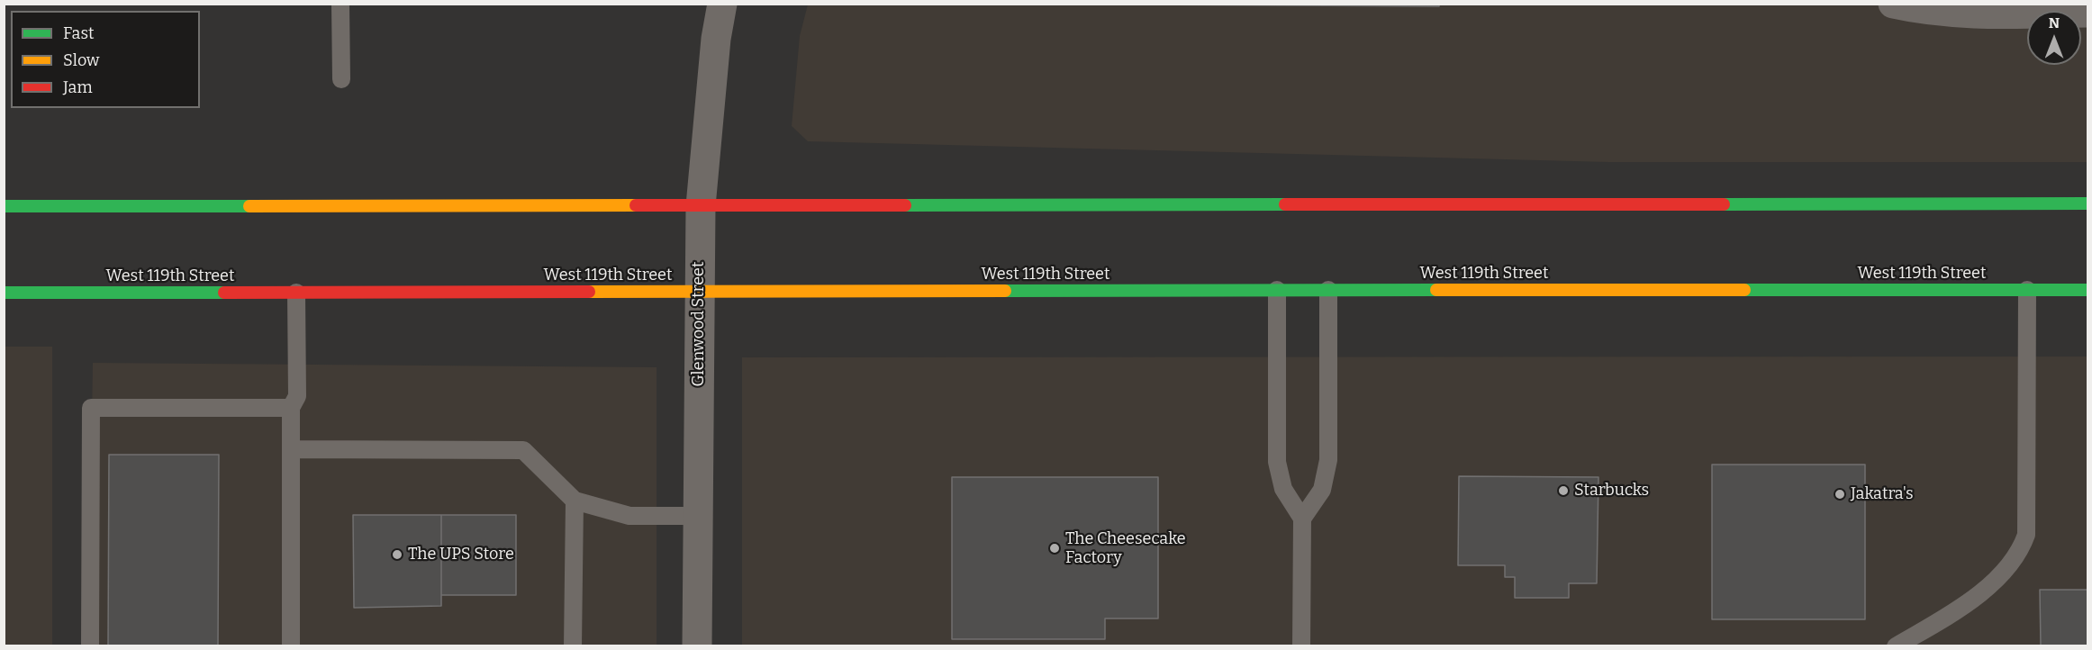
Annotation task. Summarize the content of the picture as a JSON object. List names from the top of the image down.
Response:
{
  "streets": {
    "main road": ["West 119th Street"],
    "street": ["Glenwood Street"]
  },
  "crossings": [
    ["West 119th Street", "Glenwood Street"]
  ],
  "places": [
    "Starbucks",
    "Jakatra's",
    "The Cheesecake Factory",
    "The UPS Store"
  ],
  "legend": ["Fast", "Slow", "Jam"],
  "north": "top"
}
